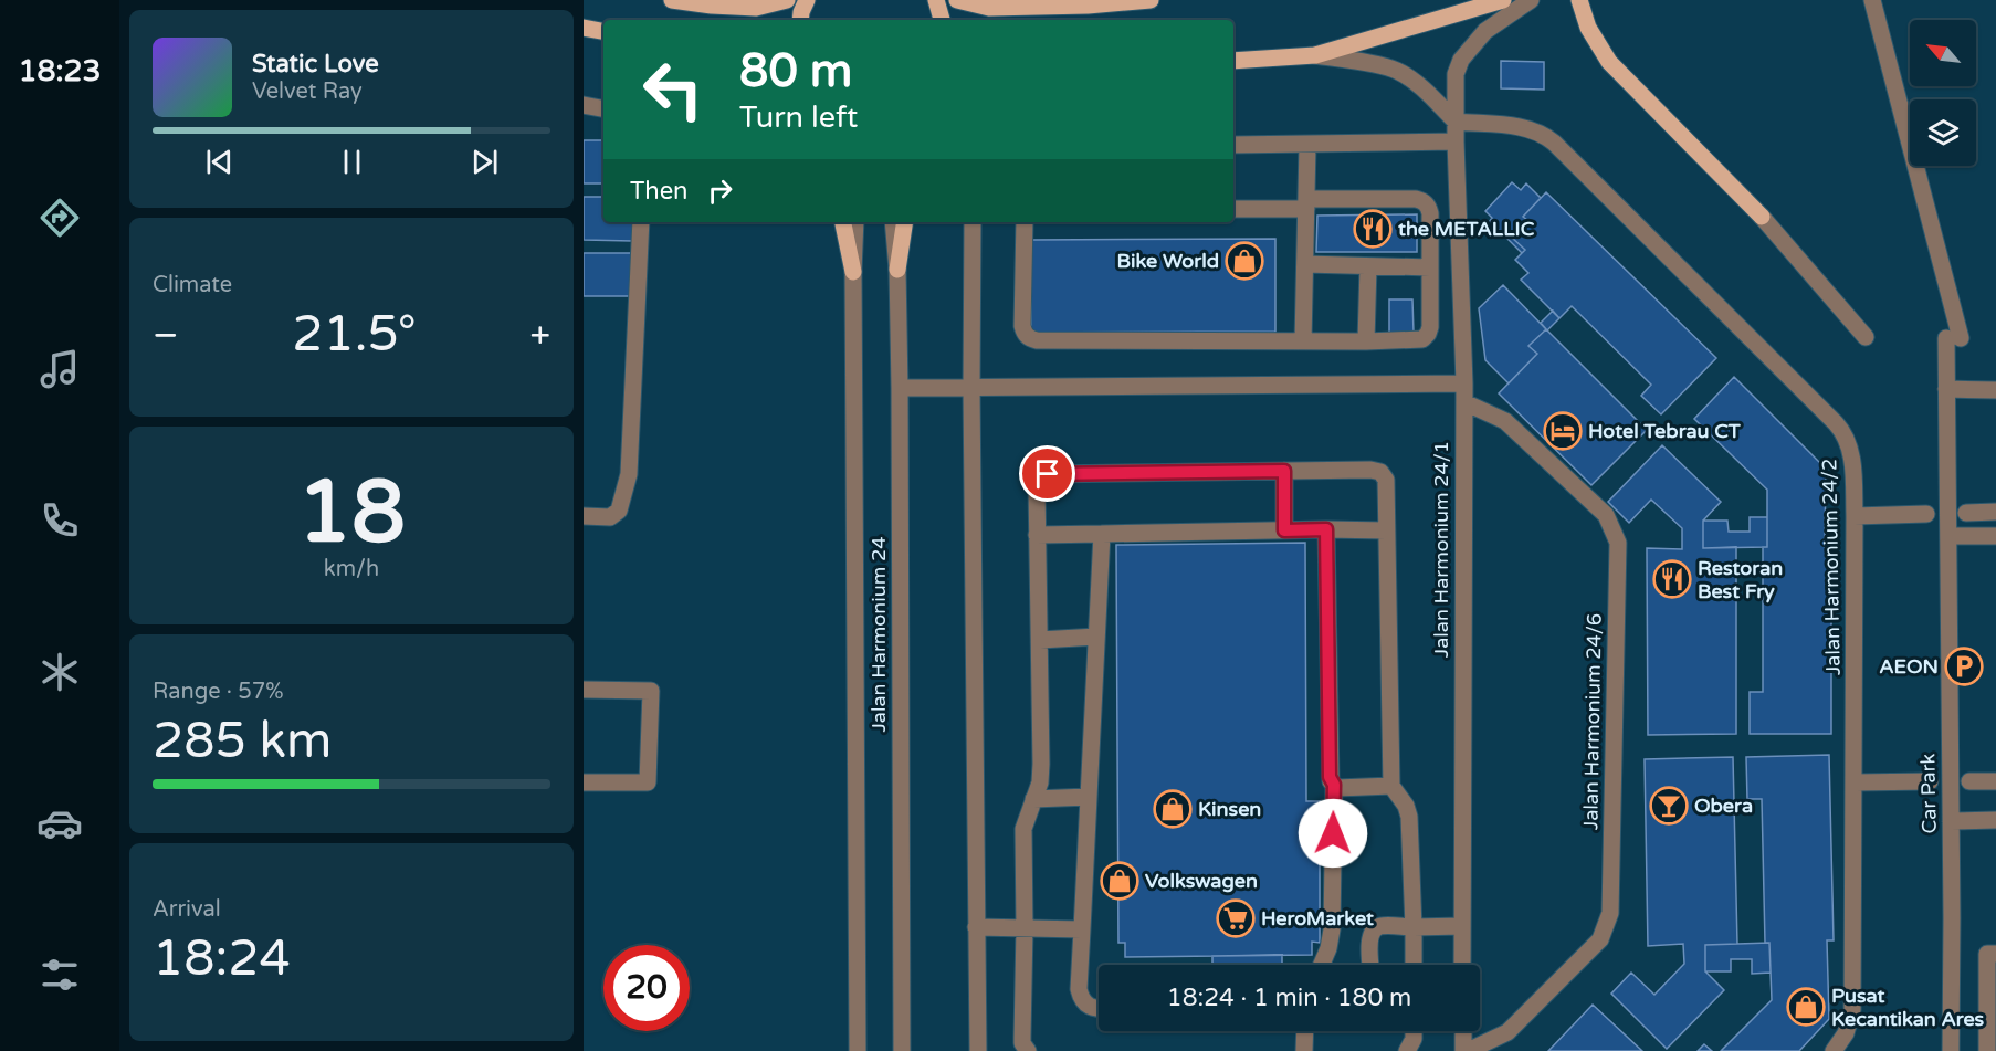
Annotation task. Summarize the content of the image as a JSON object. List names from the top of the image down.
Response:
{
  "streets": {
    "street": [
      "Jalan Harmonium 24/1",
      "Jalan Harmonium 24/2",
      "Jalan Harmonium 24",
      "Jalan Harmonium 24/6",
      "Car Park"
    ]
  },
  "crossings": [
    ["Jalan Harmonium 24/1", "Jalan Harmonium 24/2"],
    ["Jalan Harmonium 24/1", "Jalan Harmonium 24/6"]
  ],
  "places": {
    "restaurant": ["the METALLIC", "Restoran Best Fry"],
    "shop": [
      "Bike World",
      "Kinsen",
      "Volkswagen",
      "Pusat Kecantikan Ares"
    ],
    "hotel": ["Hotel Tebrau CT"],
    "parking": ["AEON"],
    "bar": ["Obera"],
    "supermarket": ["HeroMarket"]
  },
  "north": "top left",
  "page": {
    "tabs": "18:23",
    "turn": ["80 m", "Turn left"],
    "song": ["Static Love", "Velvet Ray"],
    "then": "Then",
    "tile": [
      "Climate",
      ["18", "km/h"],
      ["Range · 57%", "285 km"],
      ["Arrival", "18:24"]
    ],
    "heat": ["−", "21.5°", "+"],
    "limit": "20",
    "trip": "18:24 · 1 min · 180 m"
  }
}
